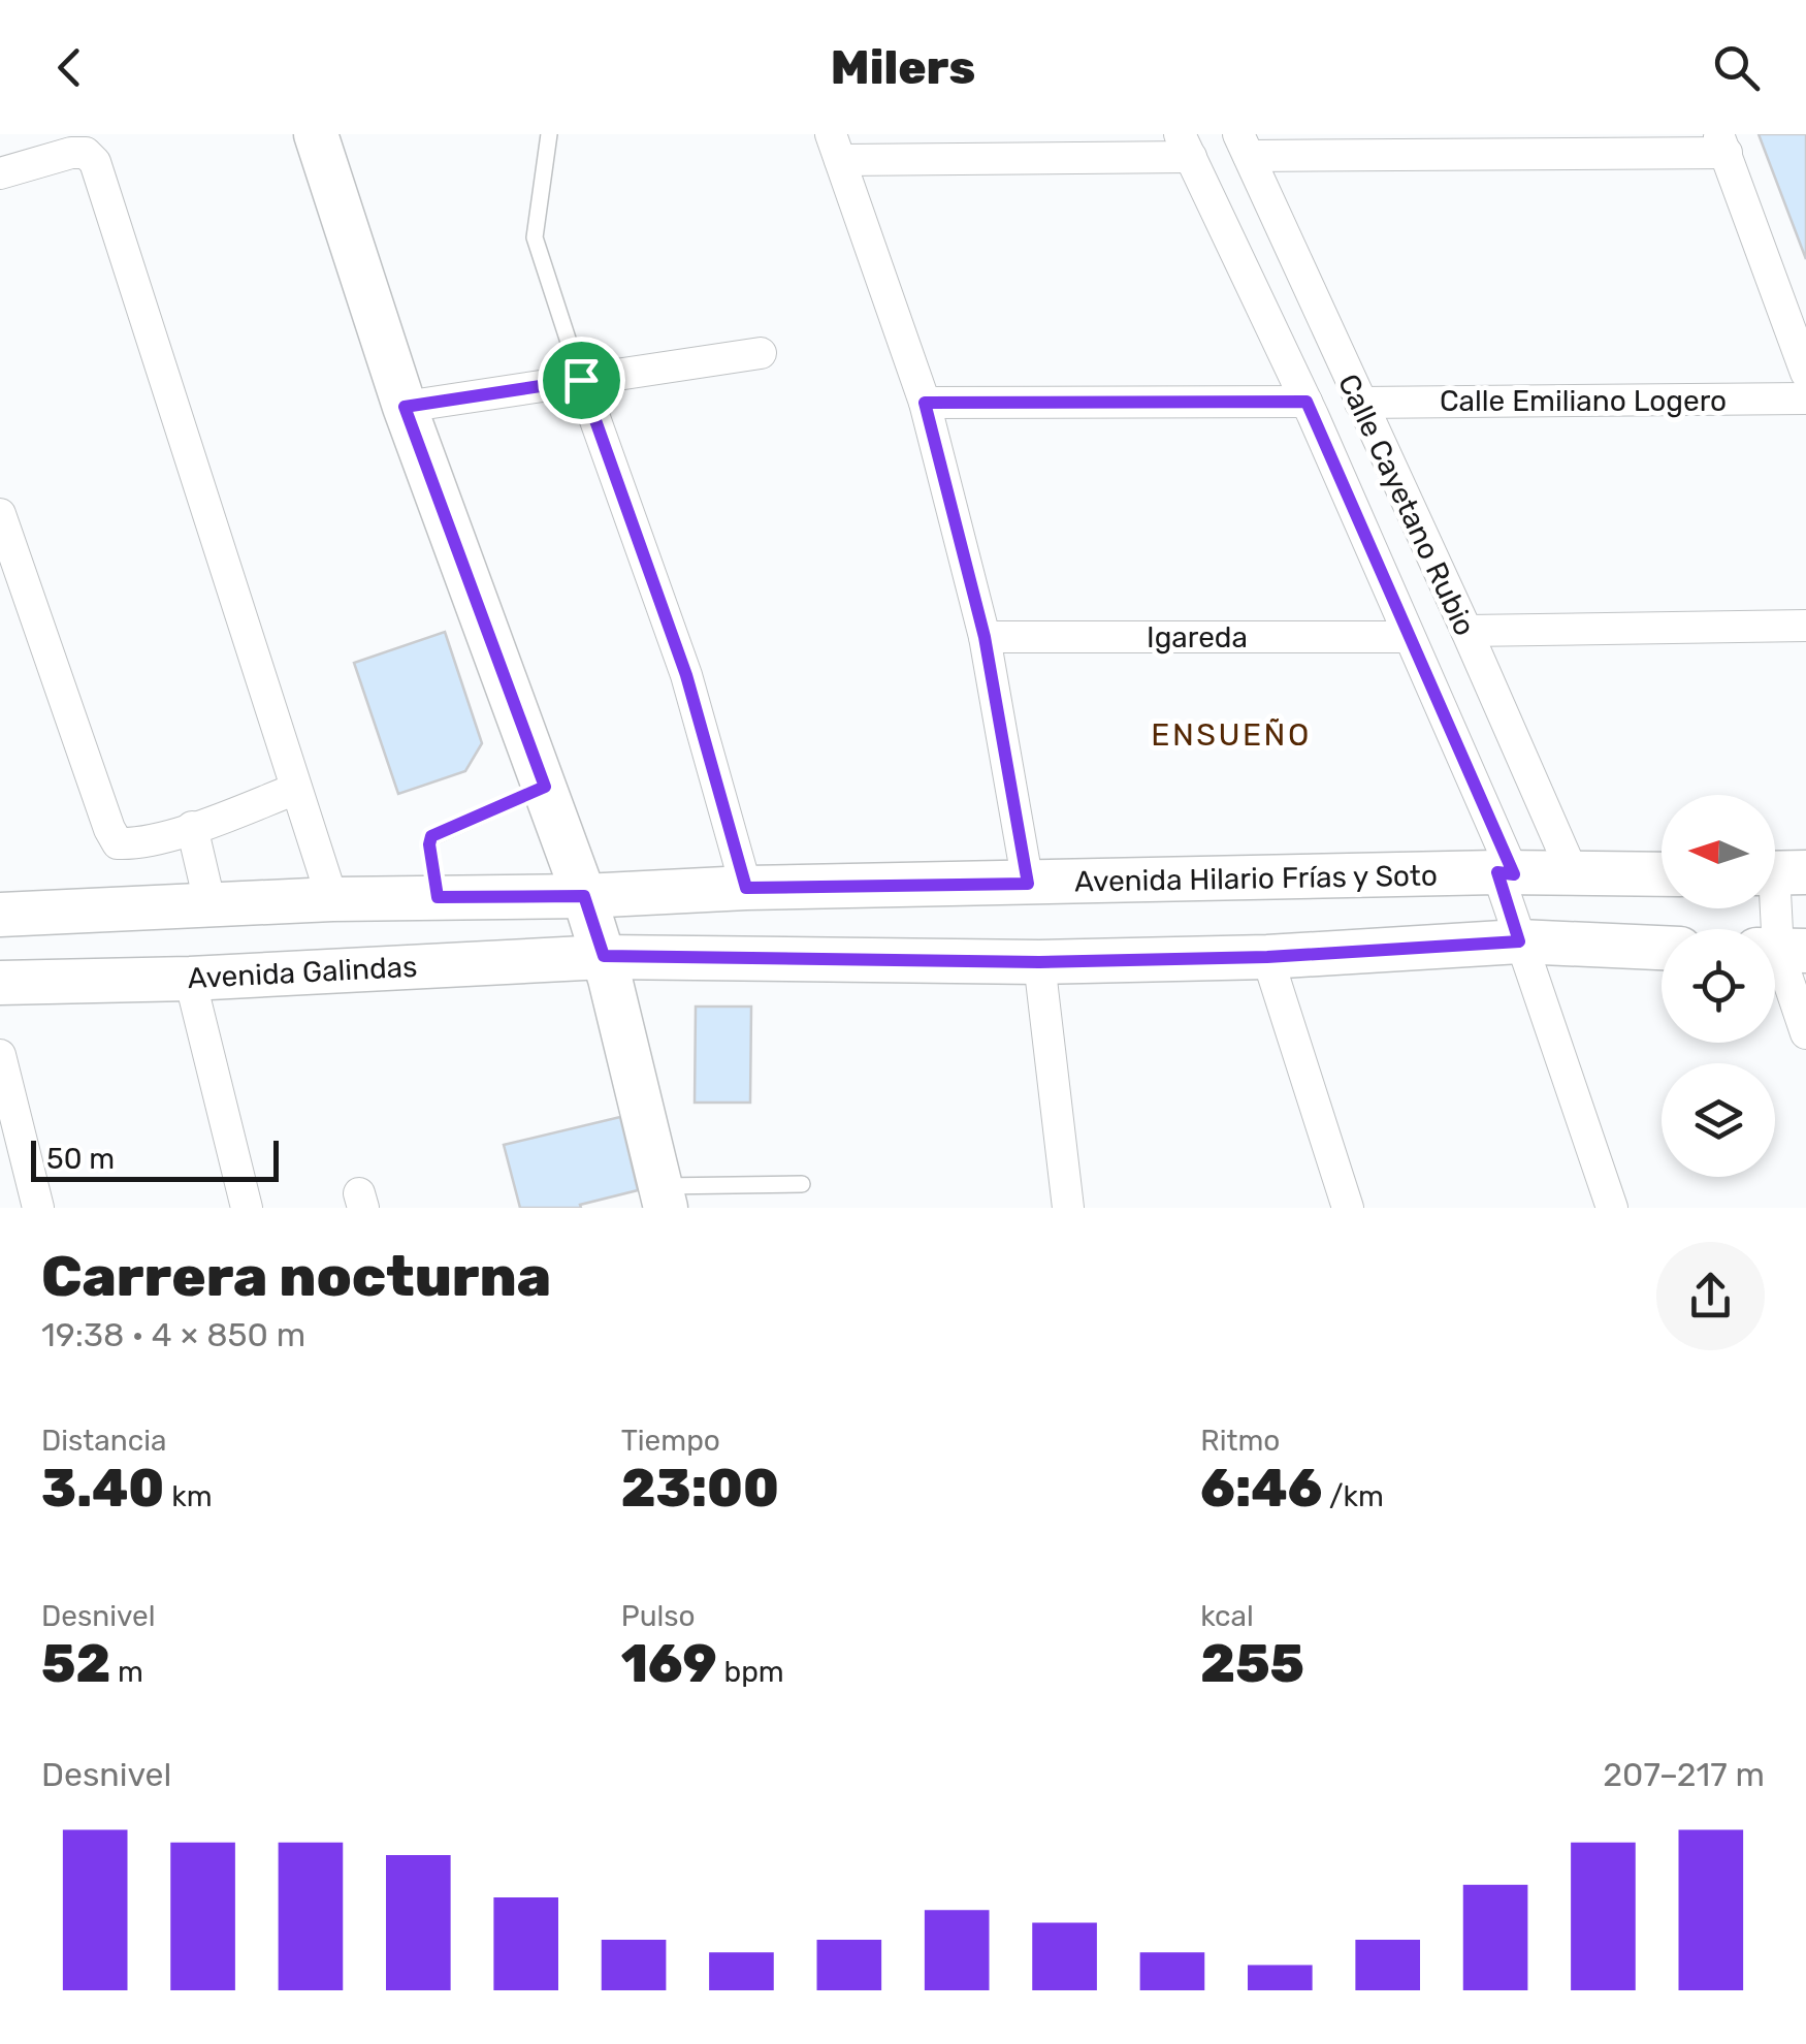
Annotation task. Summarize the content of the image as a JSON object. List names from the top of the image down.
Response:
{
  "streets": {
    "street": [
      "Calle Emiliano Logero",
      "Calle Cayetano Rubio",
      "Igareda",
      "Avenida Hilario Frías y Soto",
      "Avenida Galindas"
    ]
  },
  "crossings": [
    ["Calle Emiliano Logero", "Calle Cayetano Rubio"],
    ["Calle Cayetano Rubio", "Igareda"],
    ["Calle Cayetano Rubio", "Avenida Hilario Frías y Soto"]
  ],
  "districts": ["ENSUEÑO"],
  "scale_bar": "50 m",
  "north": "left",
  "page": {
    "header": "Milers",
    "scale": "50 m",
    "heading": ["Carrera nocturna", "19:38 · 4 × 850 m"],
    "stats": [
      ["Distancia", "3.40 km"],
      ["Tiempo", "23:00"],
      ["Ritmo", "6:46 /km"],
      ["Desnivel", "52 m"],
      ["Pulso", "169 bpm"],
      ["kcal", "255"]
    ],
    "chart": ["Desnivel", "207–217 m"]
  }
}
